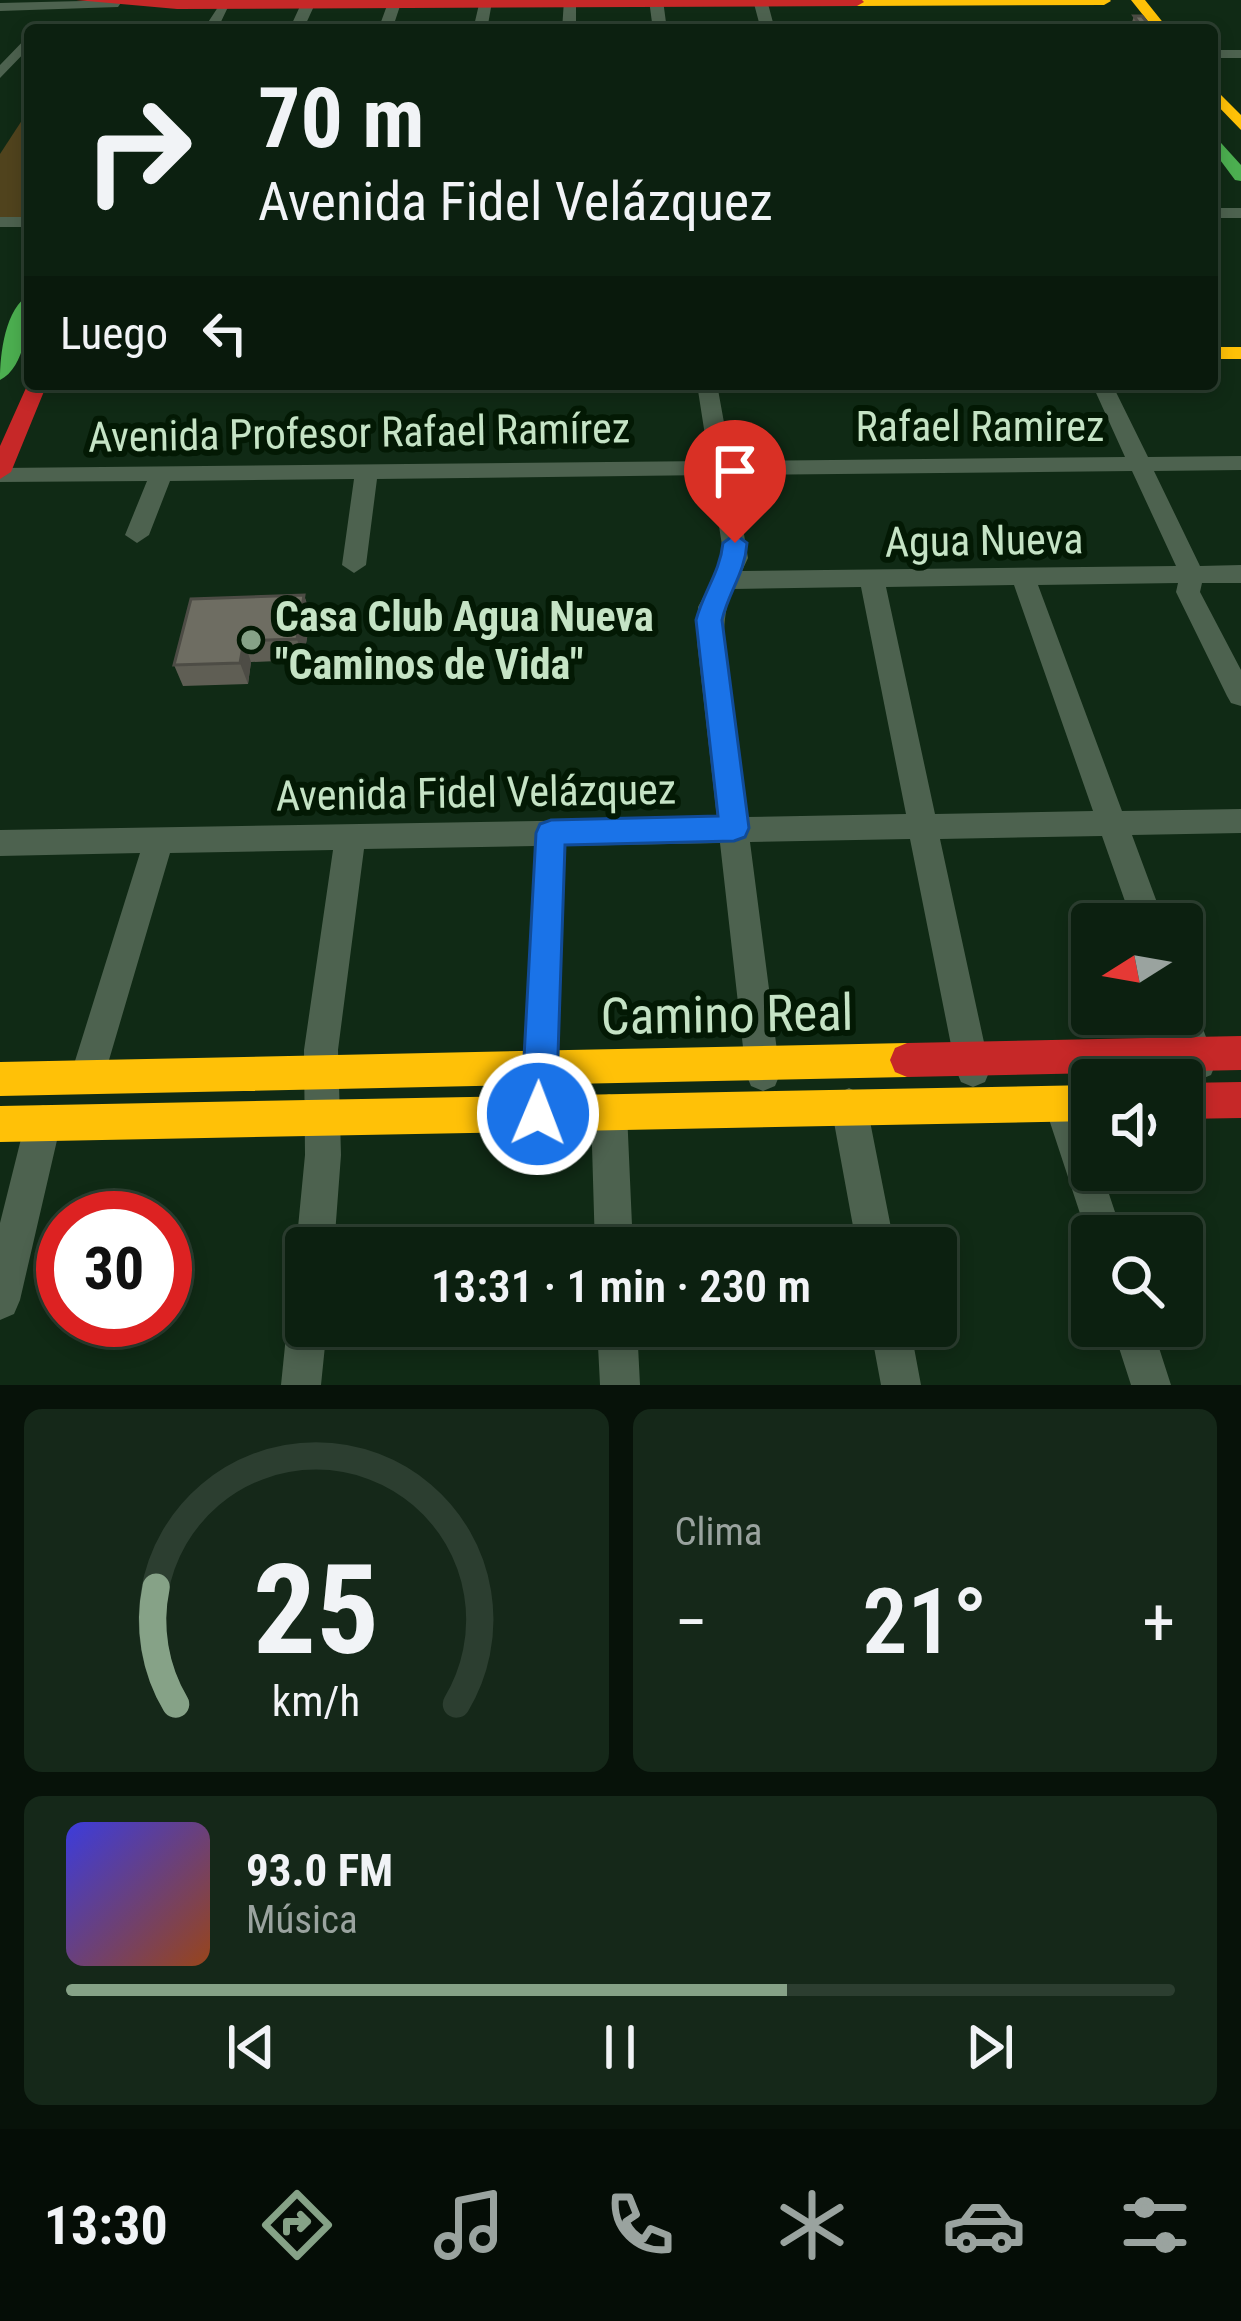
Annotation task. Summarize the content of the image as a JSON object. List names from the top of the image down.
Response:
{
  "streets": {
    "street": [
      "Rafael Ramirez",
      "Avenida Profesor Rafael Ramírez",
      "Agua Nueva",
      "Avenida Fidel Velázquez",
      "Camino Real"
    ]
  },
  "crossings": [
    ["Rafael Ramirez", "Avenida Profesor Rafael Ramírez"]
  ],
  "places": ["Casa Club Agua Nueva \"Caminos de Vida\""],
  "north": "left",
  "page": {
    "turn": ["70 m", "Avenida Fidel Velázquez"],
    "then": "Luego",
    "limit": "30",
    "trip": "13:31 · 1 min · 230 m",
    "tile": "Clima",
    "heat": ["−", "21°", "+"],
    "song": ["93.0 FM", "Música"],
    "tabs": "13:30",
    "gauge": ["25", "km/h"]
  }
}
